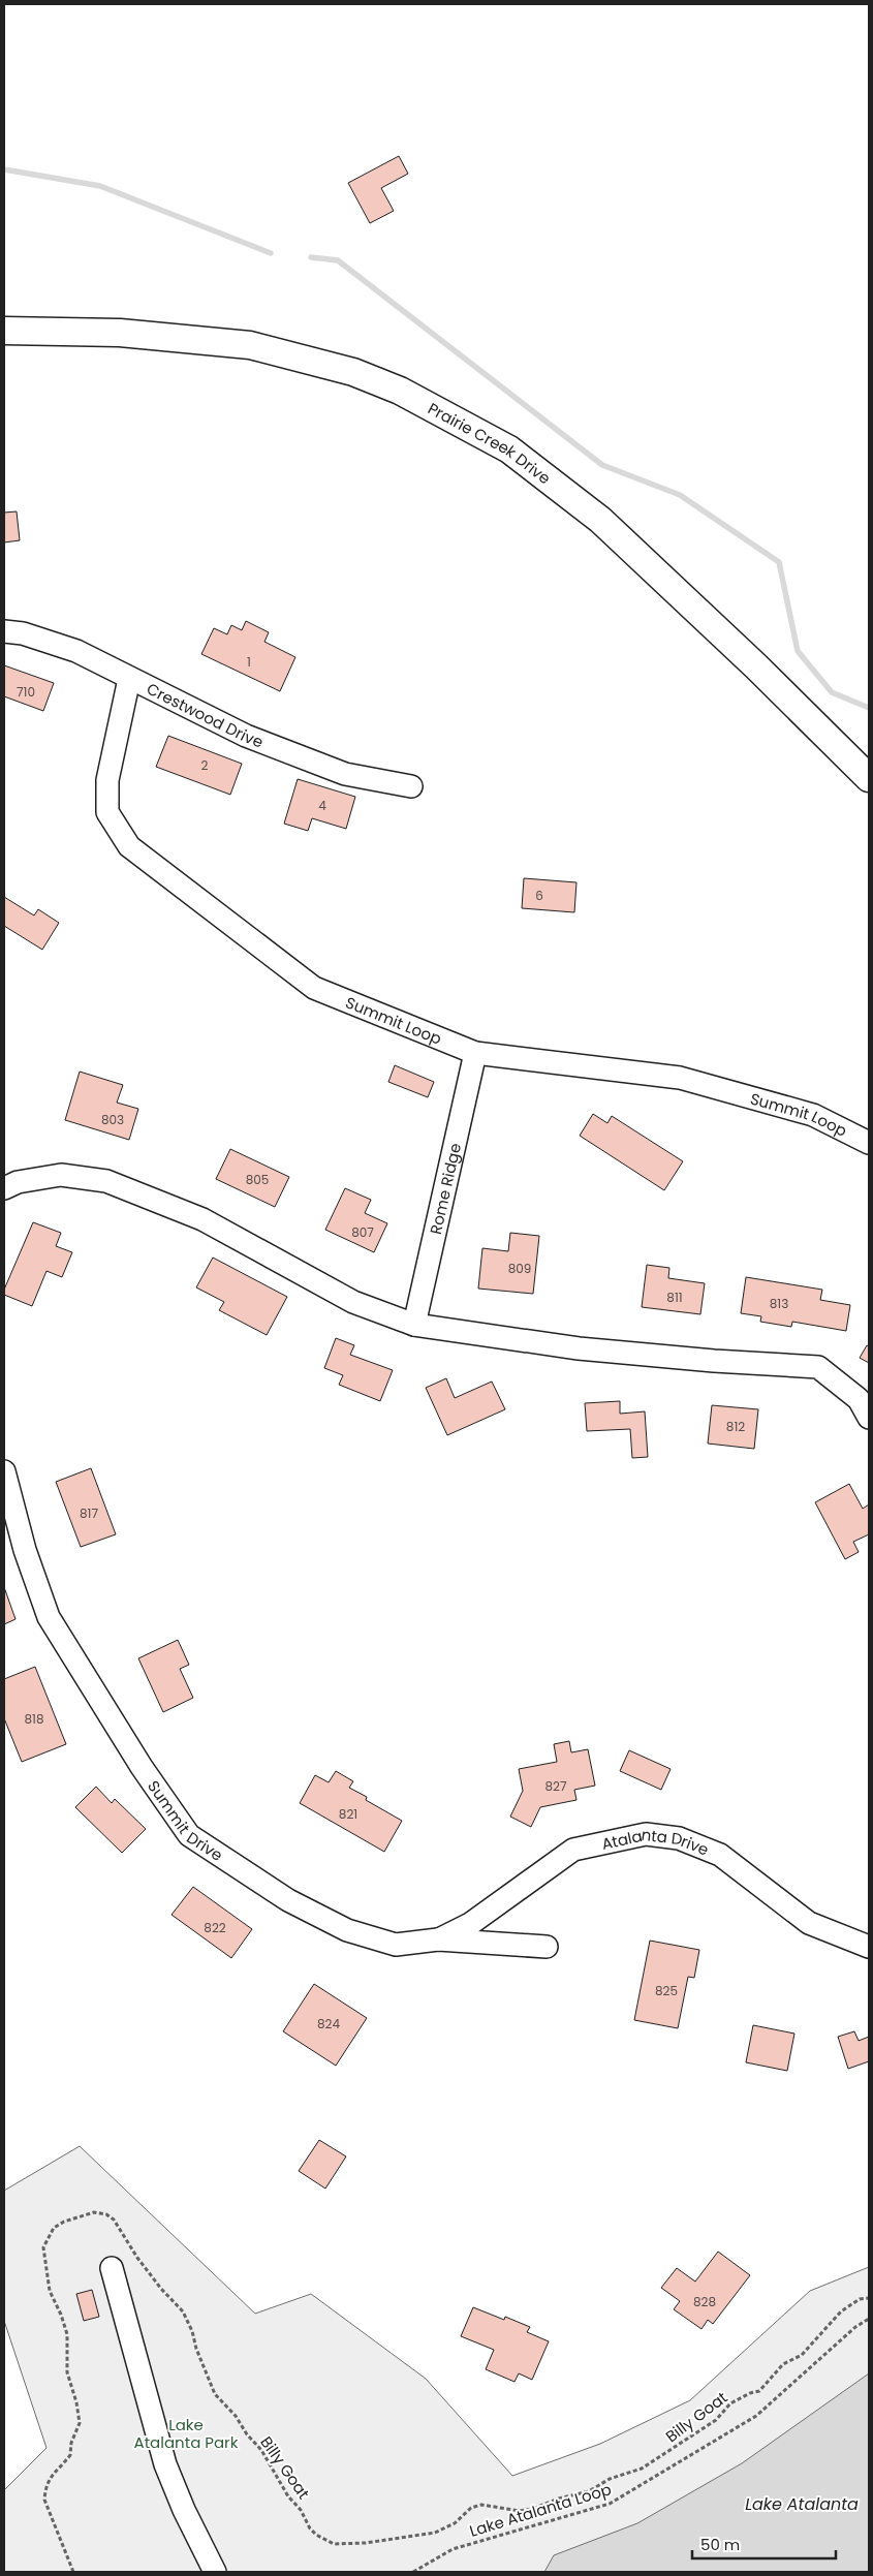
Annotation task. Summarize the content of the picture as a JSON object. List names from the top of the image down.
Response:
{
  "streets": {
    "main road": ["Prairie Creek Drive"],
    "street": [
      "Crestwood Drive",
      "Summit Loop",
      "Rome Ridge",
      "Summit Drive",
      "Atalanta Drive"
    ],
    "path": ["Billy Goat", "Lake Atalanta Loop"]
  },
  "crossings": [
    ["Crestwood Drive", "Summit Loop"],
    ["Summit Loop", "Rome Ridge"],
    ["Summit Drive", "Atalanta Drive"]
  ],
  "water": ["Lake Atalanta"],
  "parks": ["Lake Atalanta Park"],
  "house_numbers": [
    "1",
    "710",
    "2",
    "4",
    "6",
    "803",
    "805",
    "807",
    "809",
    "811",
    "813",
    "812",
    "817",
    "818",
    "827",
    "821",
    "822",
    "825",
    "824",
    "828"
  ],
  "scale_bar": "50 m"
}
